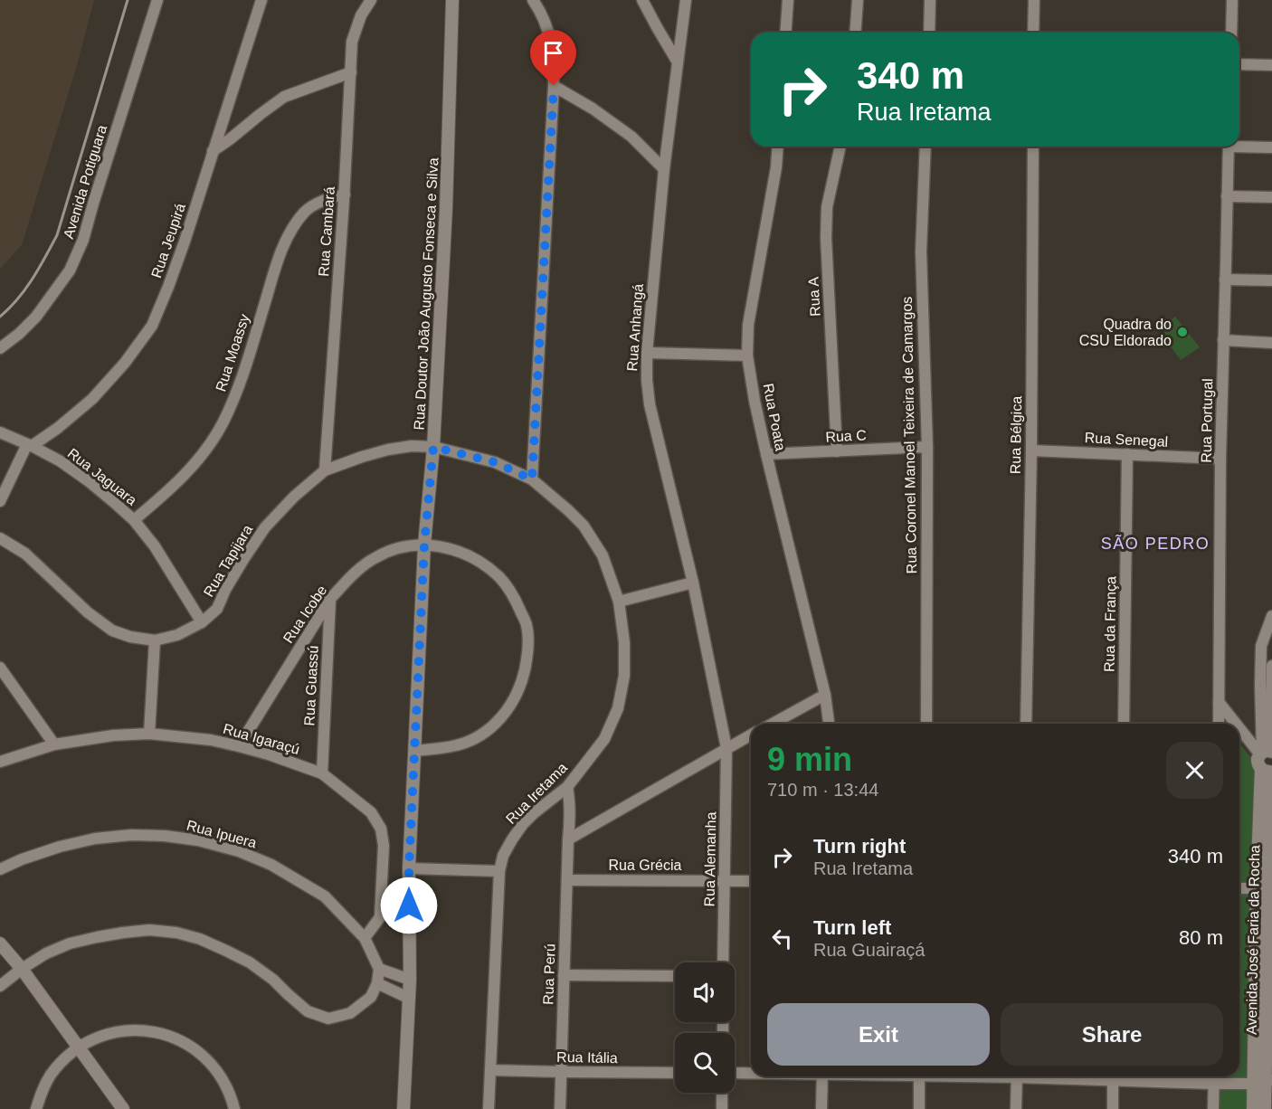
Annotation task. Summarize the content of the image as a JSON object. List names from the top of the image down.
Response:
{
  "streets": {
    "street": [
      "Avenida Potiguara",
      "Rua Cambará",
      "Rua Jeupirá",
      "Rua Doutor João Augusto Fonseca e Silva",
      "Rua A",
      "Rua Anhangá",
      "Rua Moassy",
      "Rua Poata",
      "Rua Portugal",
      "Rua Coronel Manoel Teixeira de Camargos",
      "Rua Bélgica",
      "Rua C",
      "Rua Senegal",
      "Rua Jaguara",
      "Rua Tapijara",
      "Rua Icobe",
      "Rua da França",
      "Rua Guassú",
      "Rua Igaraçú",
      "Rua Iretama",
      "Rua Ipuera",
      "Rua Alemanha",
      "Rua Grécia",
      "Avenida José Faria da Rocha",
      "Rua Perú",
      "Rua Itália"
    ]
  },
  "crossings": [
    ["Rua Cambará", "Rua Moassy"],
    ["Rua Cambará", "Rua Tapijara"],
    ["Rua Jeupirá", "Rua Jaguara"],
    ["Rua Doutor João Augusto Fonseca e Silva", "Rua Tapijara"],
    ["Rua Doutor João Augusto Fonseca e Silva", "Rua Icobe"],
    ["Rua Doutor João Augusto Fonseca e Silva", "Rua Iretama"],
    ["Rua A", "Rua C"],
    ["Rua Anhangá", "Rua Alemanha"],
    ["Rua Moassy", "Rua Jaguara"],
    ["Rua Poata", "Rua C"],
    ["Rua Portugal", "Rua Senegal"],
    ["Rua Coronel Manoel Teixeira de Camargos", "Rua C"],
    ["Rua Bélgica", "Rua Senegal"],
    ["Rua Senegal", "Rua da França"],
    ["Rua Jaguara", "Rua Tapijara"],
    ["Rua Tapijara", "Rua Iretama"],
    ["Rua Icobe", "Rua Guassú"],
    ["Rua Icobe", "Rua Igaraçú"],
    ["Rua Guassú", "Rua Igaraçú"],
    ["Rua Igaraçú", "Rua Ipuera"],
    ["Rua Iretama", "Rua Perú"],
    ["Rua Iretama", "Rua Itália"],
    ["Rua Alemanha", "Rua Grécia"],
    ["Rua Grécia", "Rua Perú"],
    ["Rua Perú", "Rua Itália"]
  ],
  "districts": ["SÃO PEDRO"],
  "places": ["Quadra do CSU Eldorado"],
  "page": {
    "turn": ["340 m", "Rua Iretama"],
    "heading": ["9 min", "710 m · 13:44"],
    "list": [
      {
        "name": "Turn right",
        "note": "Rua Iretama",
        "value": "340 m"
      },
      {
        "name": "Turn left",
        "note": "Rua Guairaçá",
        "value": "80 m"
      }
    ],
    "buttons": ["Exit", "Share"]
  }
}
